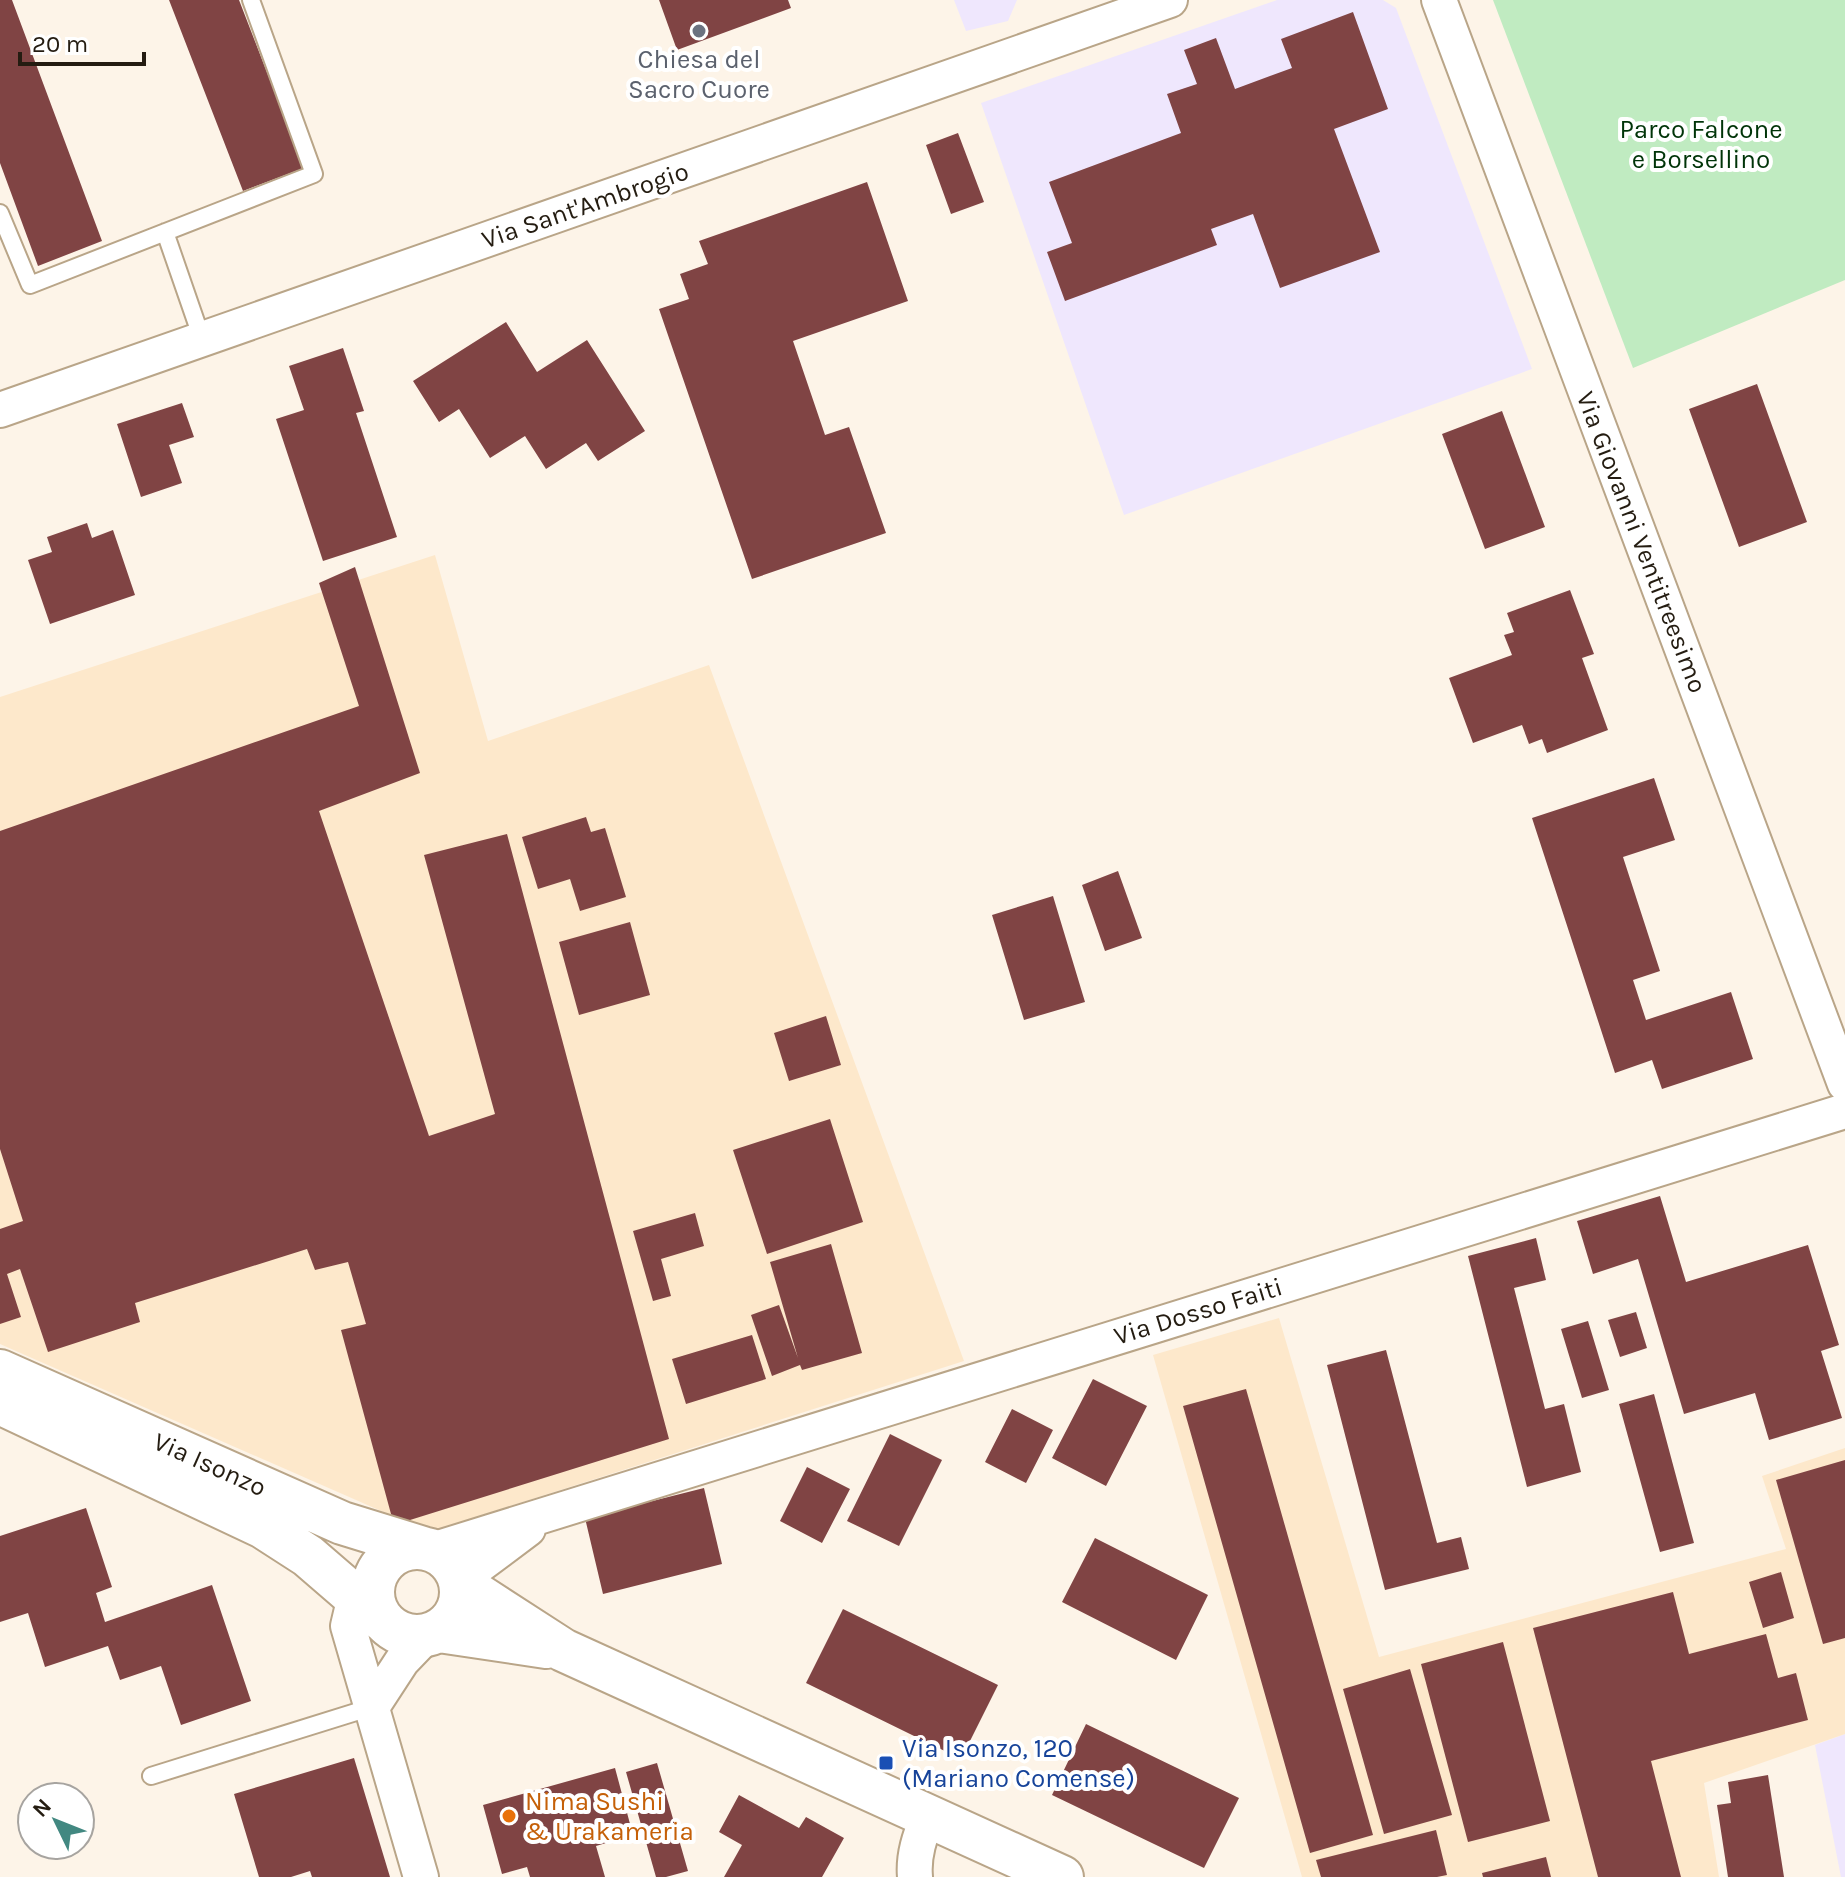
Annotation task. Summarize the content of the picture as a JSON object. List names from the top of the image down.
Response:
{
  "streets": {
    "street": [
      "Via Sant'Ambrogio",
      "Via Giovanni Ventitreesimo",
      "Via Dosso Faiti",
      "Via Isonzo"
    ]
  },
  "crossings": [
    ["Via Dosso Faiti", "Via Isonzo"]
  ],
  "parks": ["Parco Falcone e Borsellino"],
  "places": {
    "other": ["Chiesa del Sacro Cuore", "Nima Sushi & Urakameria"],
    "transit": ["Via Isonzo, 120 (Mariano Comense)"]
  },
  "scale_bar": "20 m",
  "north": "top left"
}
